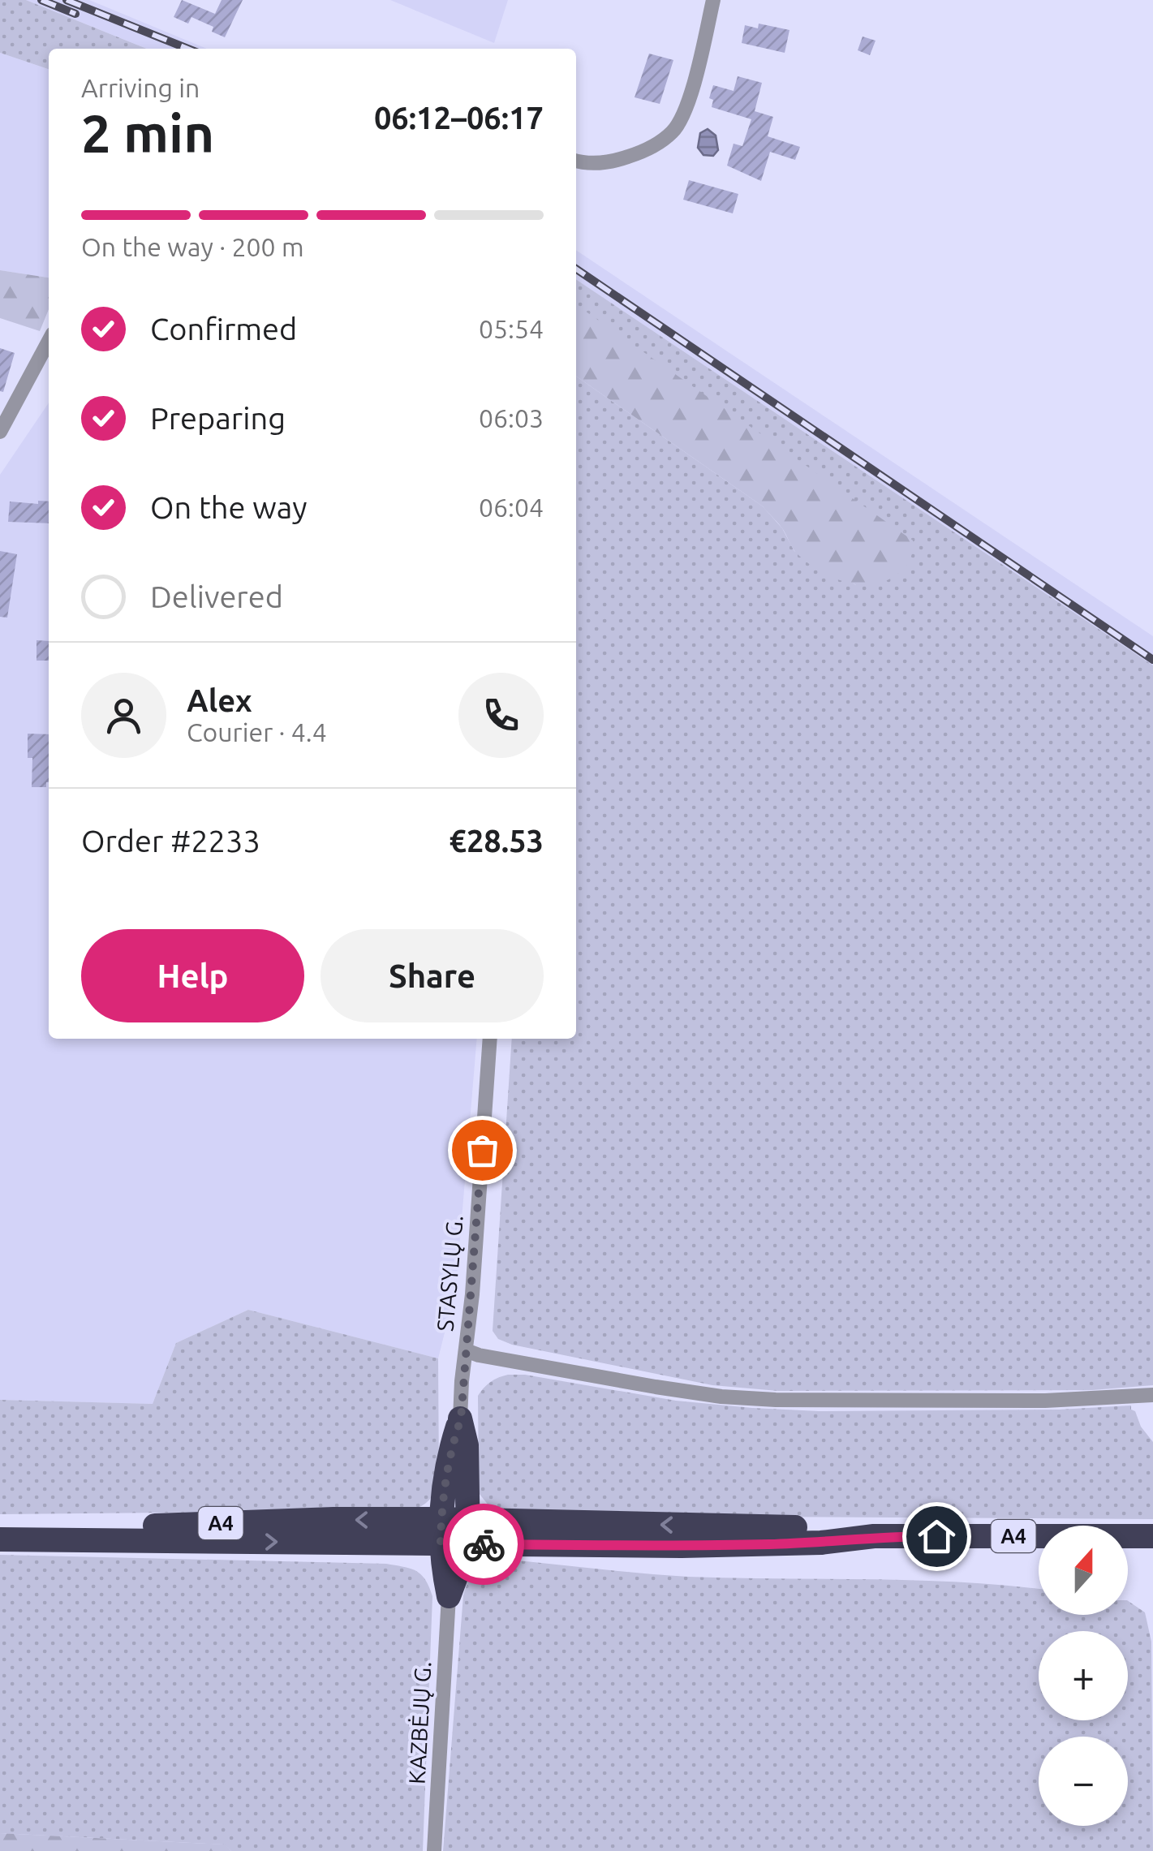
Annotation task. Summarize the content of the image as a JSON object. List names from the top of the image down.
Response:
{
  "streets": {
    "highway": ["A4"],
    "street": ["STASYLŲ G.", "KAZBĖJŲ G."]
  },
  "north": "top",
  "page": {
    "heading": ["2 min", "Arriving in", "06:12–06:17"],
    "panel": [
      "Alex",
      "Courier · 4.4",
      "Order #2233",
      "€28.53"
    ],
    "bar": "On the way · 200 m",
    "list": [
      ["Confirmed", "05:54"],
      ["Preparing", "06:03"],
      ["On the way", "06:04"],
      "Delivered"
    ],
    "buttons": ["Help", "Share"],
    "map_buttons": ["+", "−"]
  }
}
